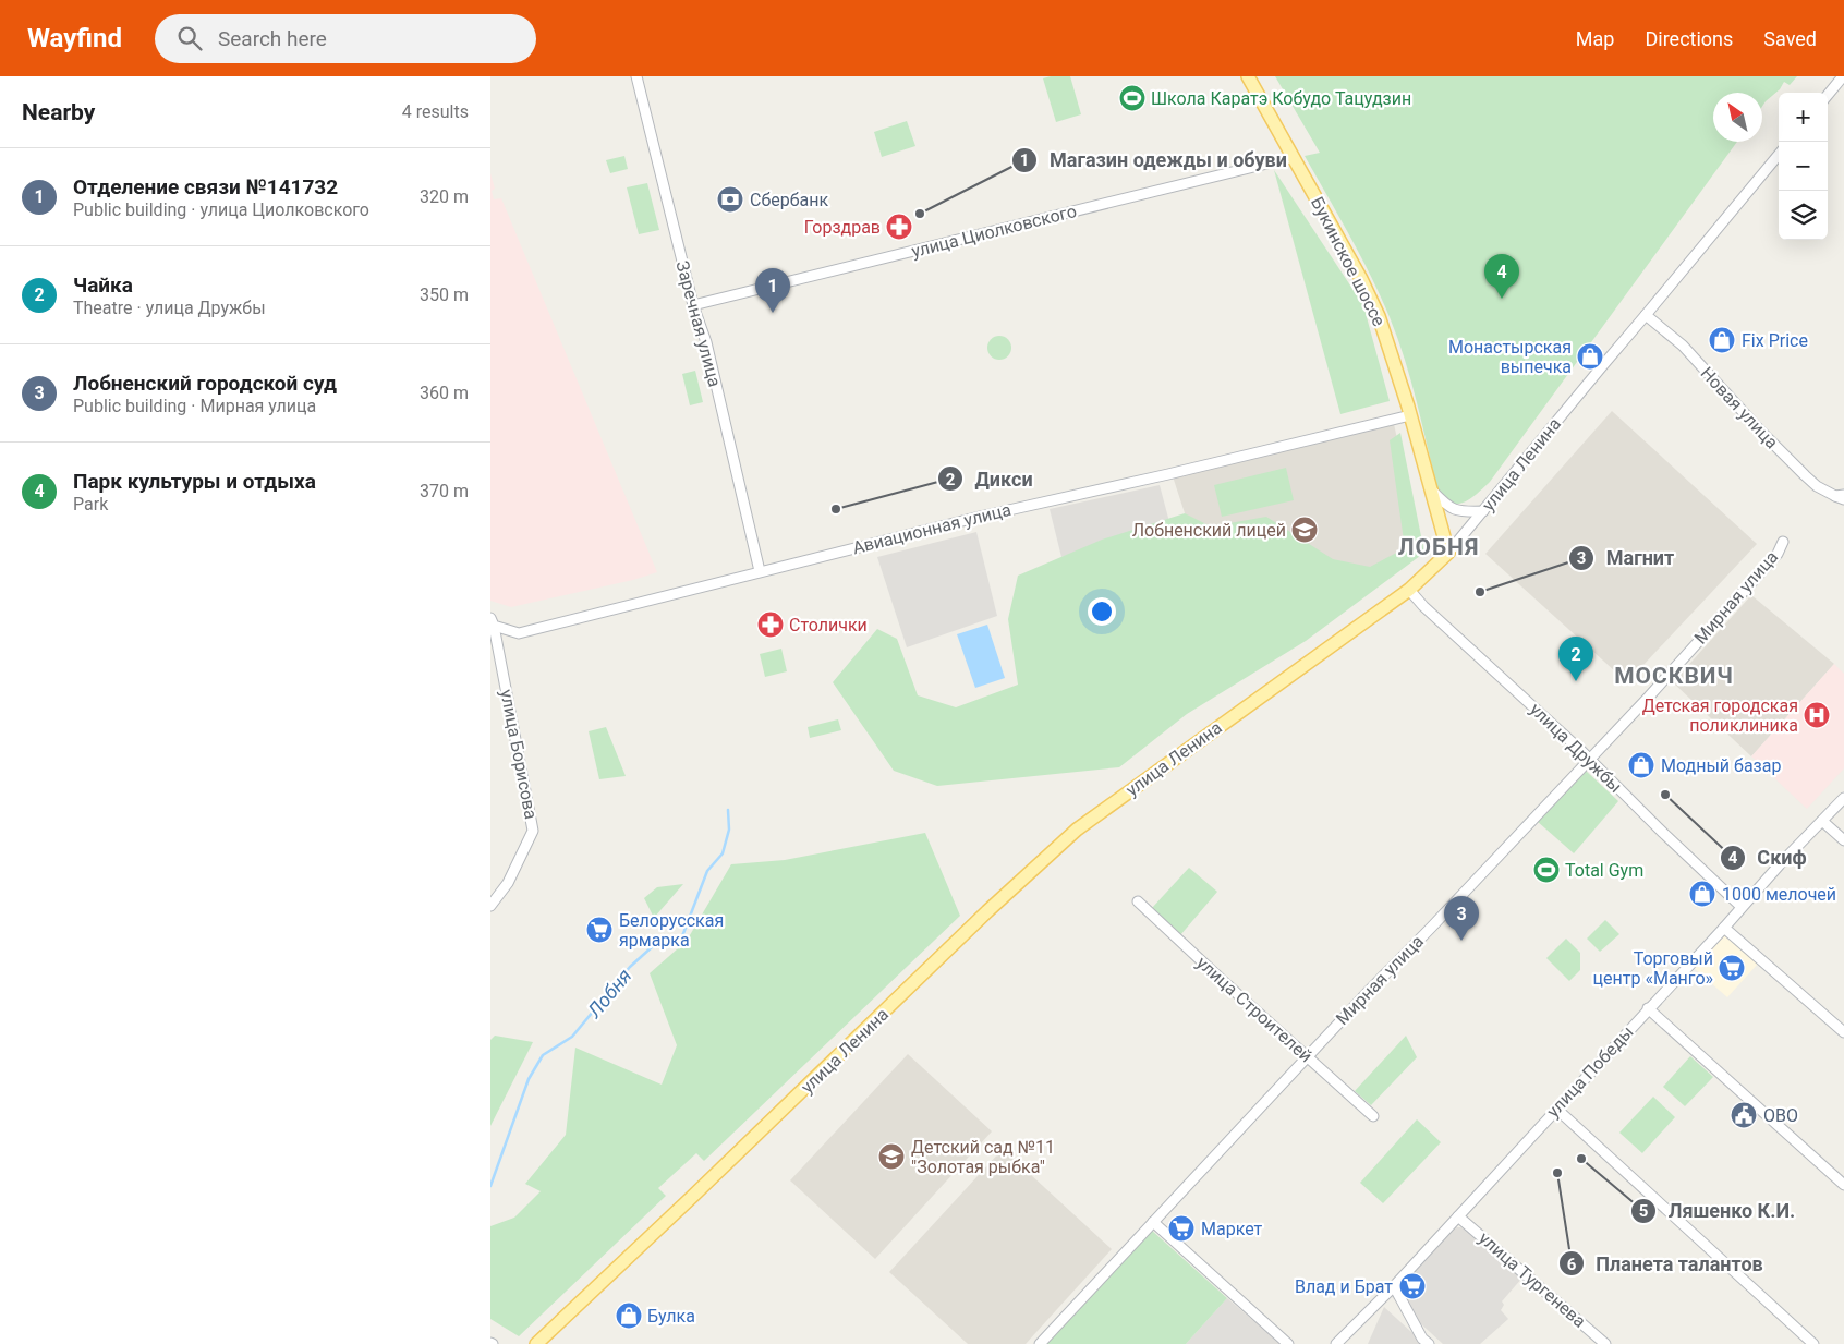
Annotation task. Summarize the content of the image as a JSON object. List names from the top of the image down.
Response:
{
  "streets": {
    "main road": ["Букинское шоссе", "улица Ленина"],
    "street": [
      "улица Циолковского",
      "Заречная улица",
      "Новая улица",
      "Авиационная улица",
      "Мирная улица",
      "улица Дружбы",
      "улица Борисова",
      "улица Строителей",
      "улица Победы",
      "улица Тургенева"
    ]
  },
  "crossings": [
    ["улица Циолковского", "Букинское шоссе"],
    ["улица Циолковского", "Заречная улица"],
    ["Букинское шоссе", "улица Ленина"],
    ["Букинское шоссе", "Авиационная улица"],
    ["Заречная улица", "Авиационная улица"],
    ["Новая улица", "улица Ленина"],
    ["улица Ленина", "улица Дружбы"],
    ["Авиационная улица", "улица Борисова"],
    ["Мирная улица", "улица Дружбы"],
    ["Мирная улица", "улица Строителей"],
    ["улица Дружбы", "улица Победы"],
    ["улица Победы", "улица Тургенева"]
  ],
  "districts": ["ЛОБНЯ", "МОСКВИЧ"],
  "water": ["Лобня"],
  "places": {
    "sports": ["Школа Каратэ Кобудо Тацудзин", "Total Gym"],
    "bank": ["Сбербанк"],
    "other": [
      "Магазин одежды и обуви",
      "Дикси",
      "Магнит",
      "Скиф",
      "Ляшенко К.И.",
      "Планета талантов"
    ],
    "pharmacy": ["Горздрав", "Столички"],
    "shop": [
      "Fix Price",
      "Монастырская выпечка",
      "Модный базар",
      "1000 мелочей",
      "Булка"
    ],
    "school or university": ["Лобненский лицей", "Детский сад №11 \"Золотая рыбка\""],
    "hospital": ["Детская городская поликлиника"],
    "supermarket": [
      "Белорусская ярмарка",
      "Торговый центр «Манго»",
      "Маркет",
      "Влад и Брат"
    ],
    "public building": ["ОВО"]
  },
  "north": "top left",
  "page": {
    "header": "Wayfind",
    "search": "Search here",
    "nav": ["Map", "Directions", "Saved"],
    "heading": ["Nearby", "4 results"],
    "map_buttons": ["+", "−"],
    "list": [
      {
        "mark": "1",
        "name": "Отделение связи №141732",
        "note": "Public building · улица Циолковского",
        "value": "320 m"
      },
      {
        "mark": "2",
        "name": "Чайка",
        "note": "Theatre · улица Дружбы",
        "value": "350 m"
      },
      {
        "mark": "3",
        "name": "Лобненский городской суд",
        "note": "Public building · Мирная улица",
        "value": "360 m"
      },
      {
        "mark": "4",
        "name": "Парк культуры и отдыха",
        "note": "Park",
        "value": "370 m"
      }
    ],
    "pins": [
      "4",
      "1",
      "2",
      "3"
    ]
  }
}
